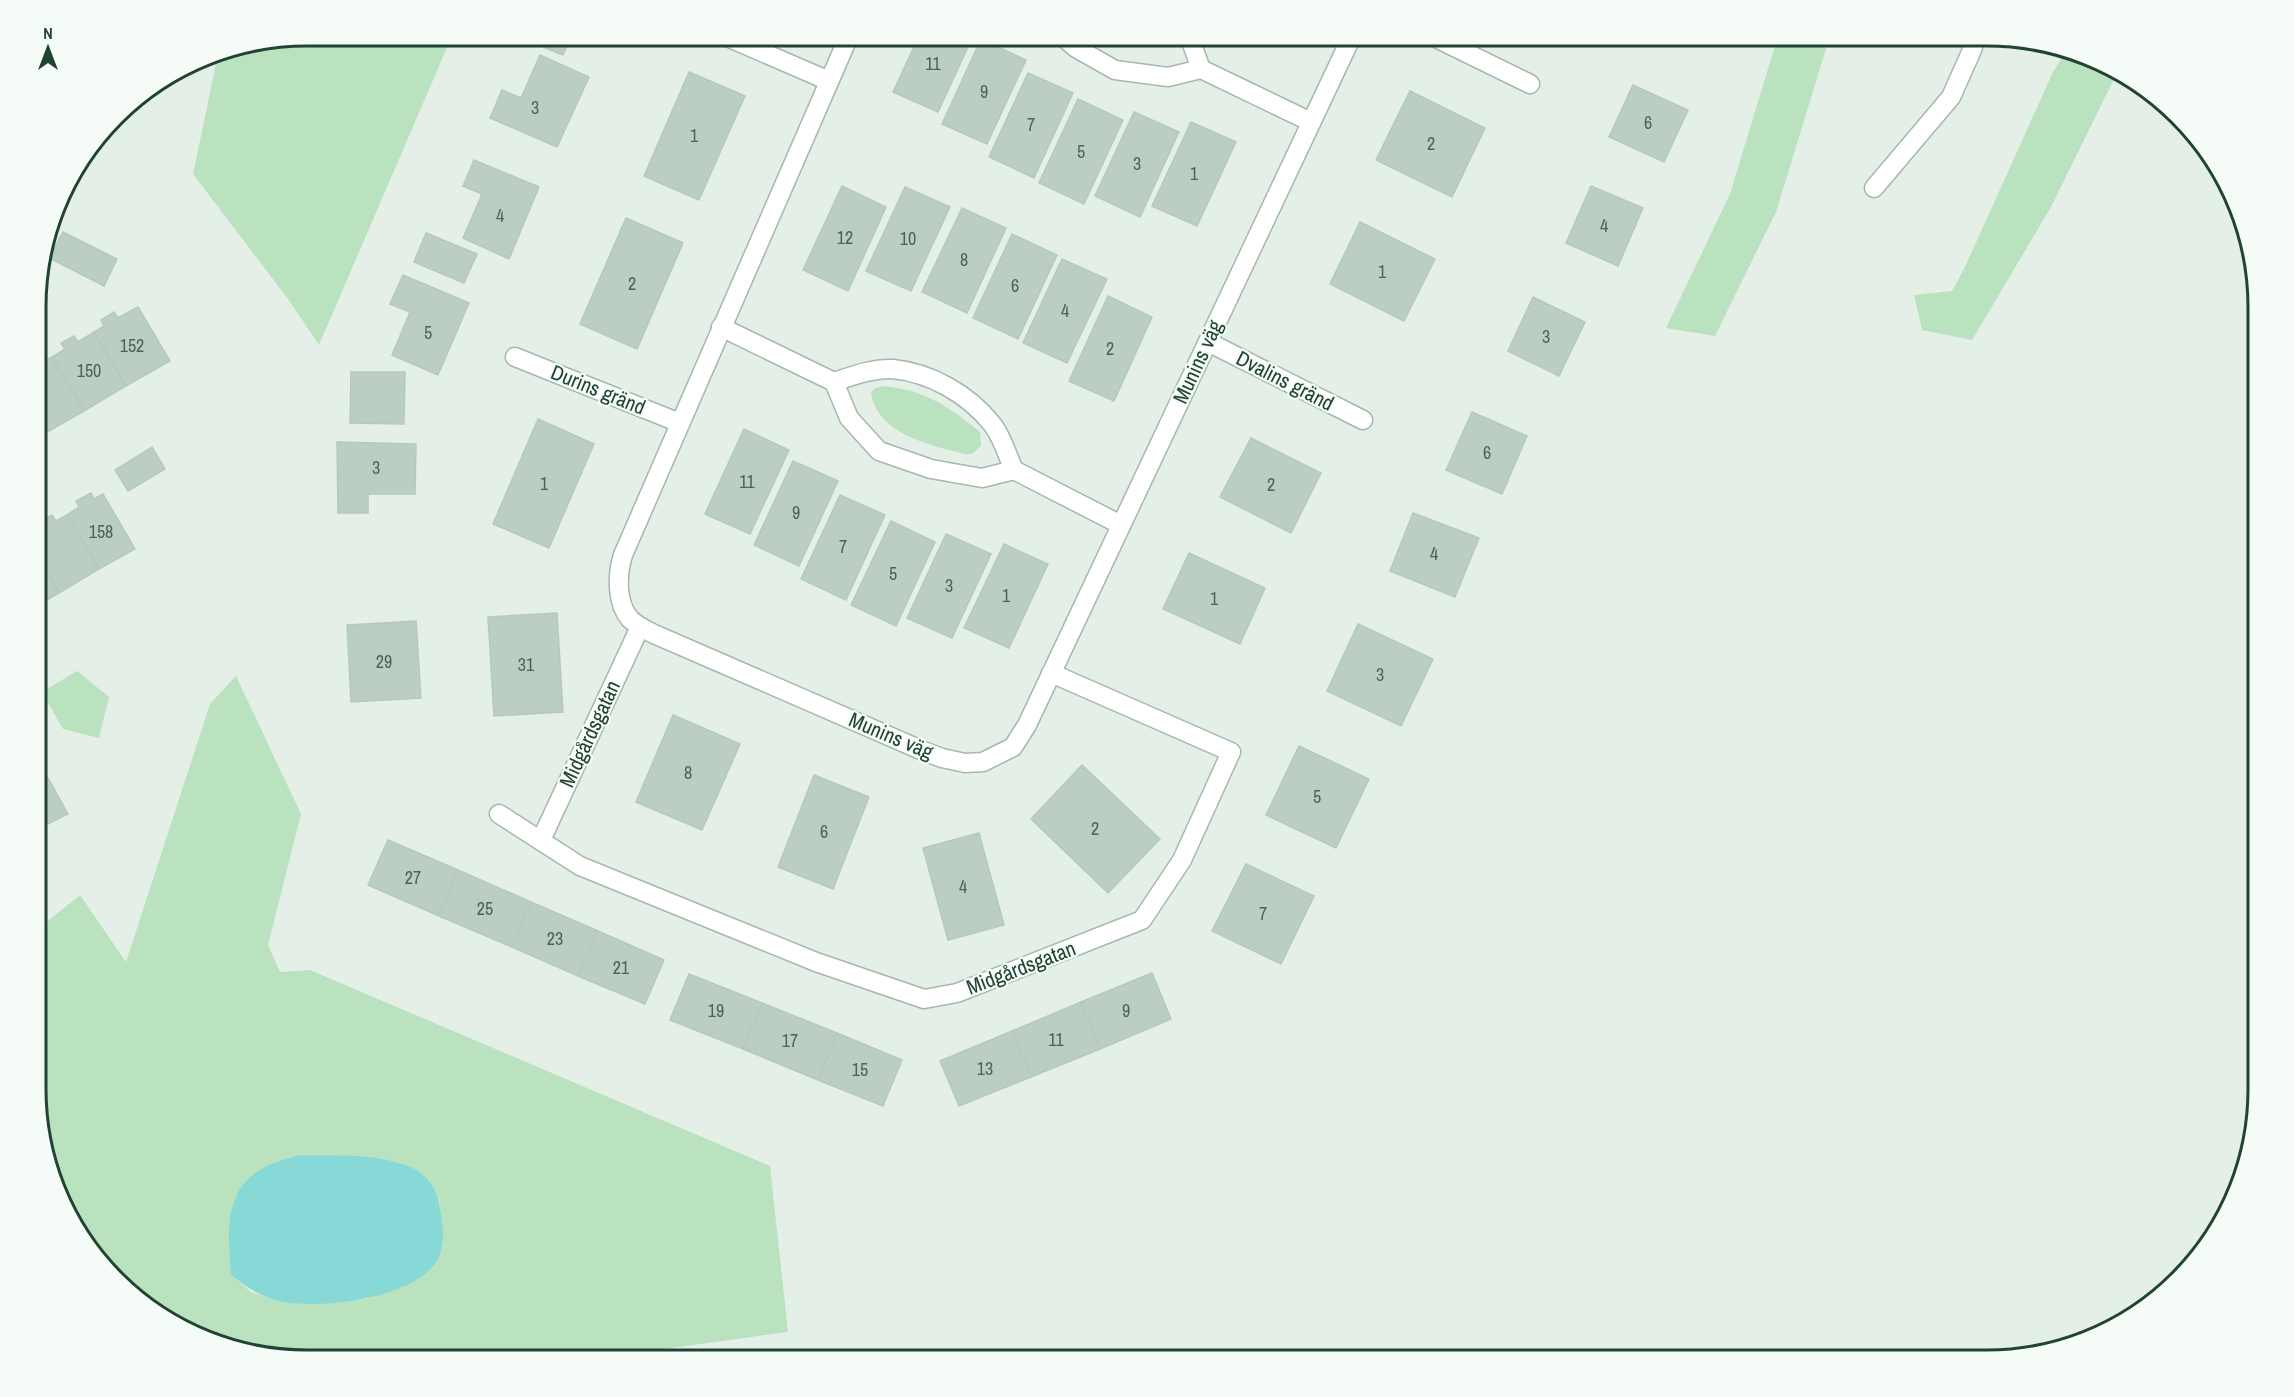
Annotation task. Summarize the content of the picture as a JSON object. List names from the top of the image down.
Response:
{
  "streets": {
    "street": [
      "Munins väg",
      "Dvalins gränd",
      "Durins gränd",
      "Midgårdsgatan"
    ]
  },
  "crossings": [
    ["Munins väg", "Dvalins gränd"],
    ["Munins väg", "Midgårdsgatan"]
  ],
  "house_numbers": [
    "11",
    "9",
    "3",
    "6",
    "7",
    "1",
    "2",
    "5",
    "3",
    "1",
    "4",
    "4",
    "12",
    "10",
    "8",
    "1",
    "2",
    "6",
    "4",
    "5",
    "3",
    "152",
    "2",
    "150",
    "6",
    "3",
    "11",
    "1",
    "2",
    "9",
    "158",
    "7",
    "4",
    "5",
    "3",
    "1",
    "1",
    "29",
    "31",
    "3",
    "8",
    "5",
    "2",
    "6",
    "27",
    "4",
    "25",
    "7",
    "23",
    "21",
    "19",
    "9",
    "11",
    "17",
    "13",
    "15"
  ],
  "north": "top"
}
